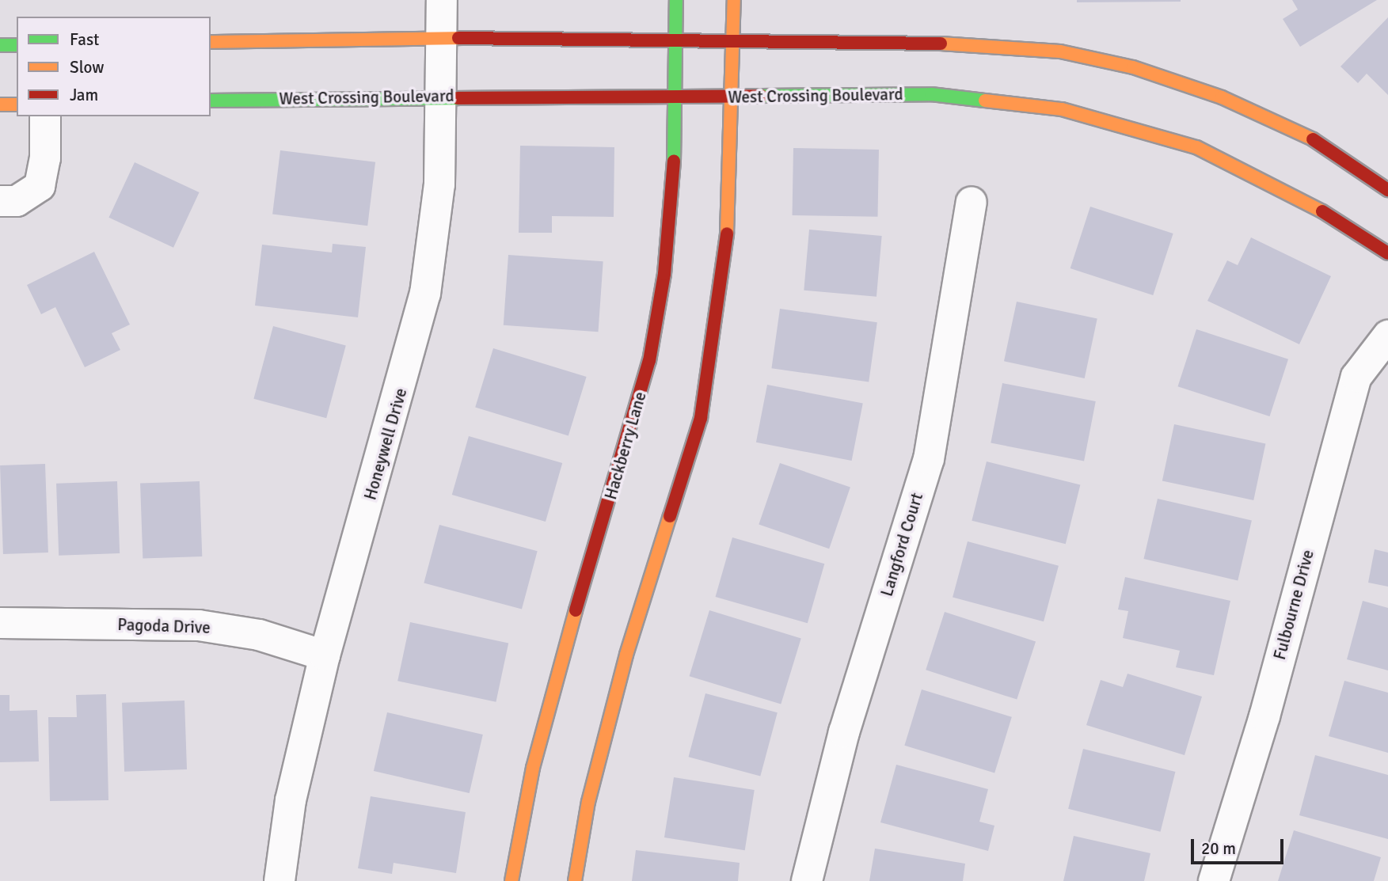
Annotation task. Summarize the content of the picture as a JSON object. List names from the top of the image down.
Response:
{
  "streets": {
    "street": [
      "West Crossing Boulevard",
      "Honeywell Drive",
      "Hackberry Lane",
      "Langford Court",
      "Fulbourne Drive",
      "Pagoda Drive"
    ]
  },
  "crossings": [
    ["West Crossing Boulevard", "Honeywell Drive"],
    ["West Crossing Boulevard", "Hackberry Lane"],
    ["Honeywell Drive", "Pagoda Drive"]
  ],
  "legend": ["Fast", "Slow", "Jam"],
  "scale_bar": "20 m"
}
